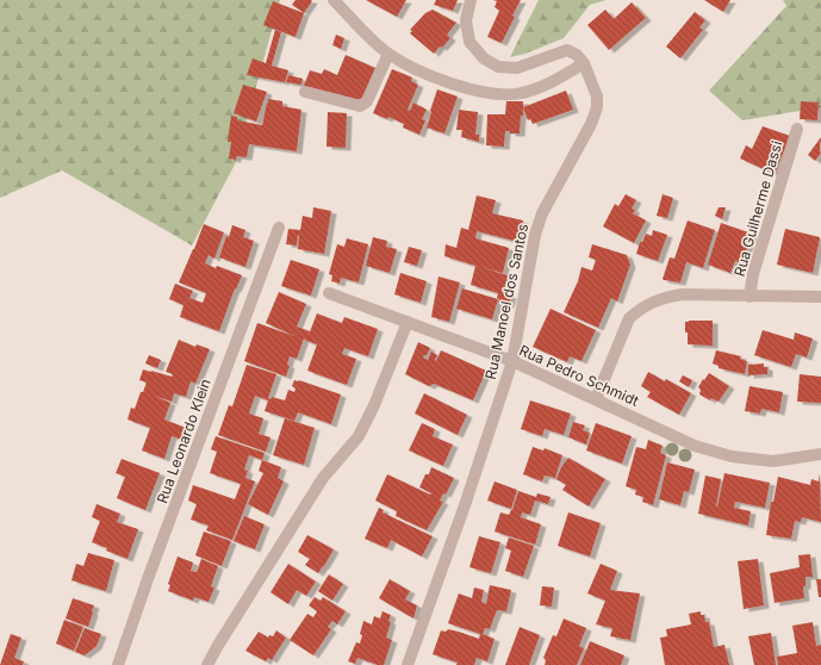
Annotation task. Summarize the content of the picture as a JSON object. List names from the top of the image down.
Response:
{
  "streets": {
    "street": [
      "Rua Guilherme Dassi",
      "Rua Manoel dos Santos",
      "Rua Pedro Schmidt",
      "Rua Leonardo Klein"
    ]
  },
  "crossings": [
    ["Rua Manoel dos Santos", "Rua Pedro Schmidt"]
  ]
}
